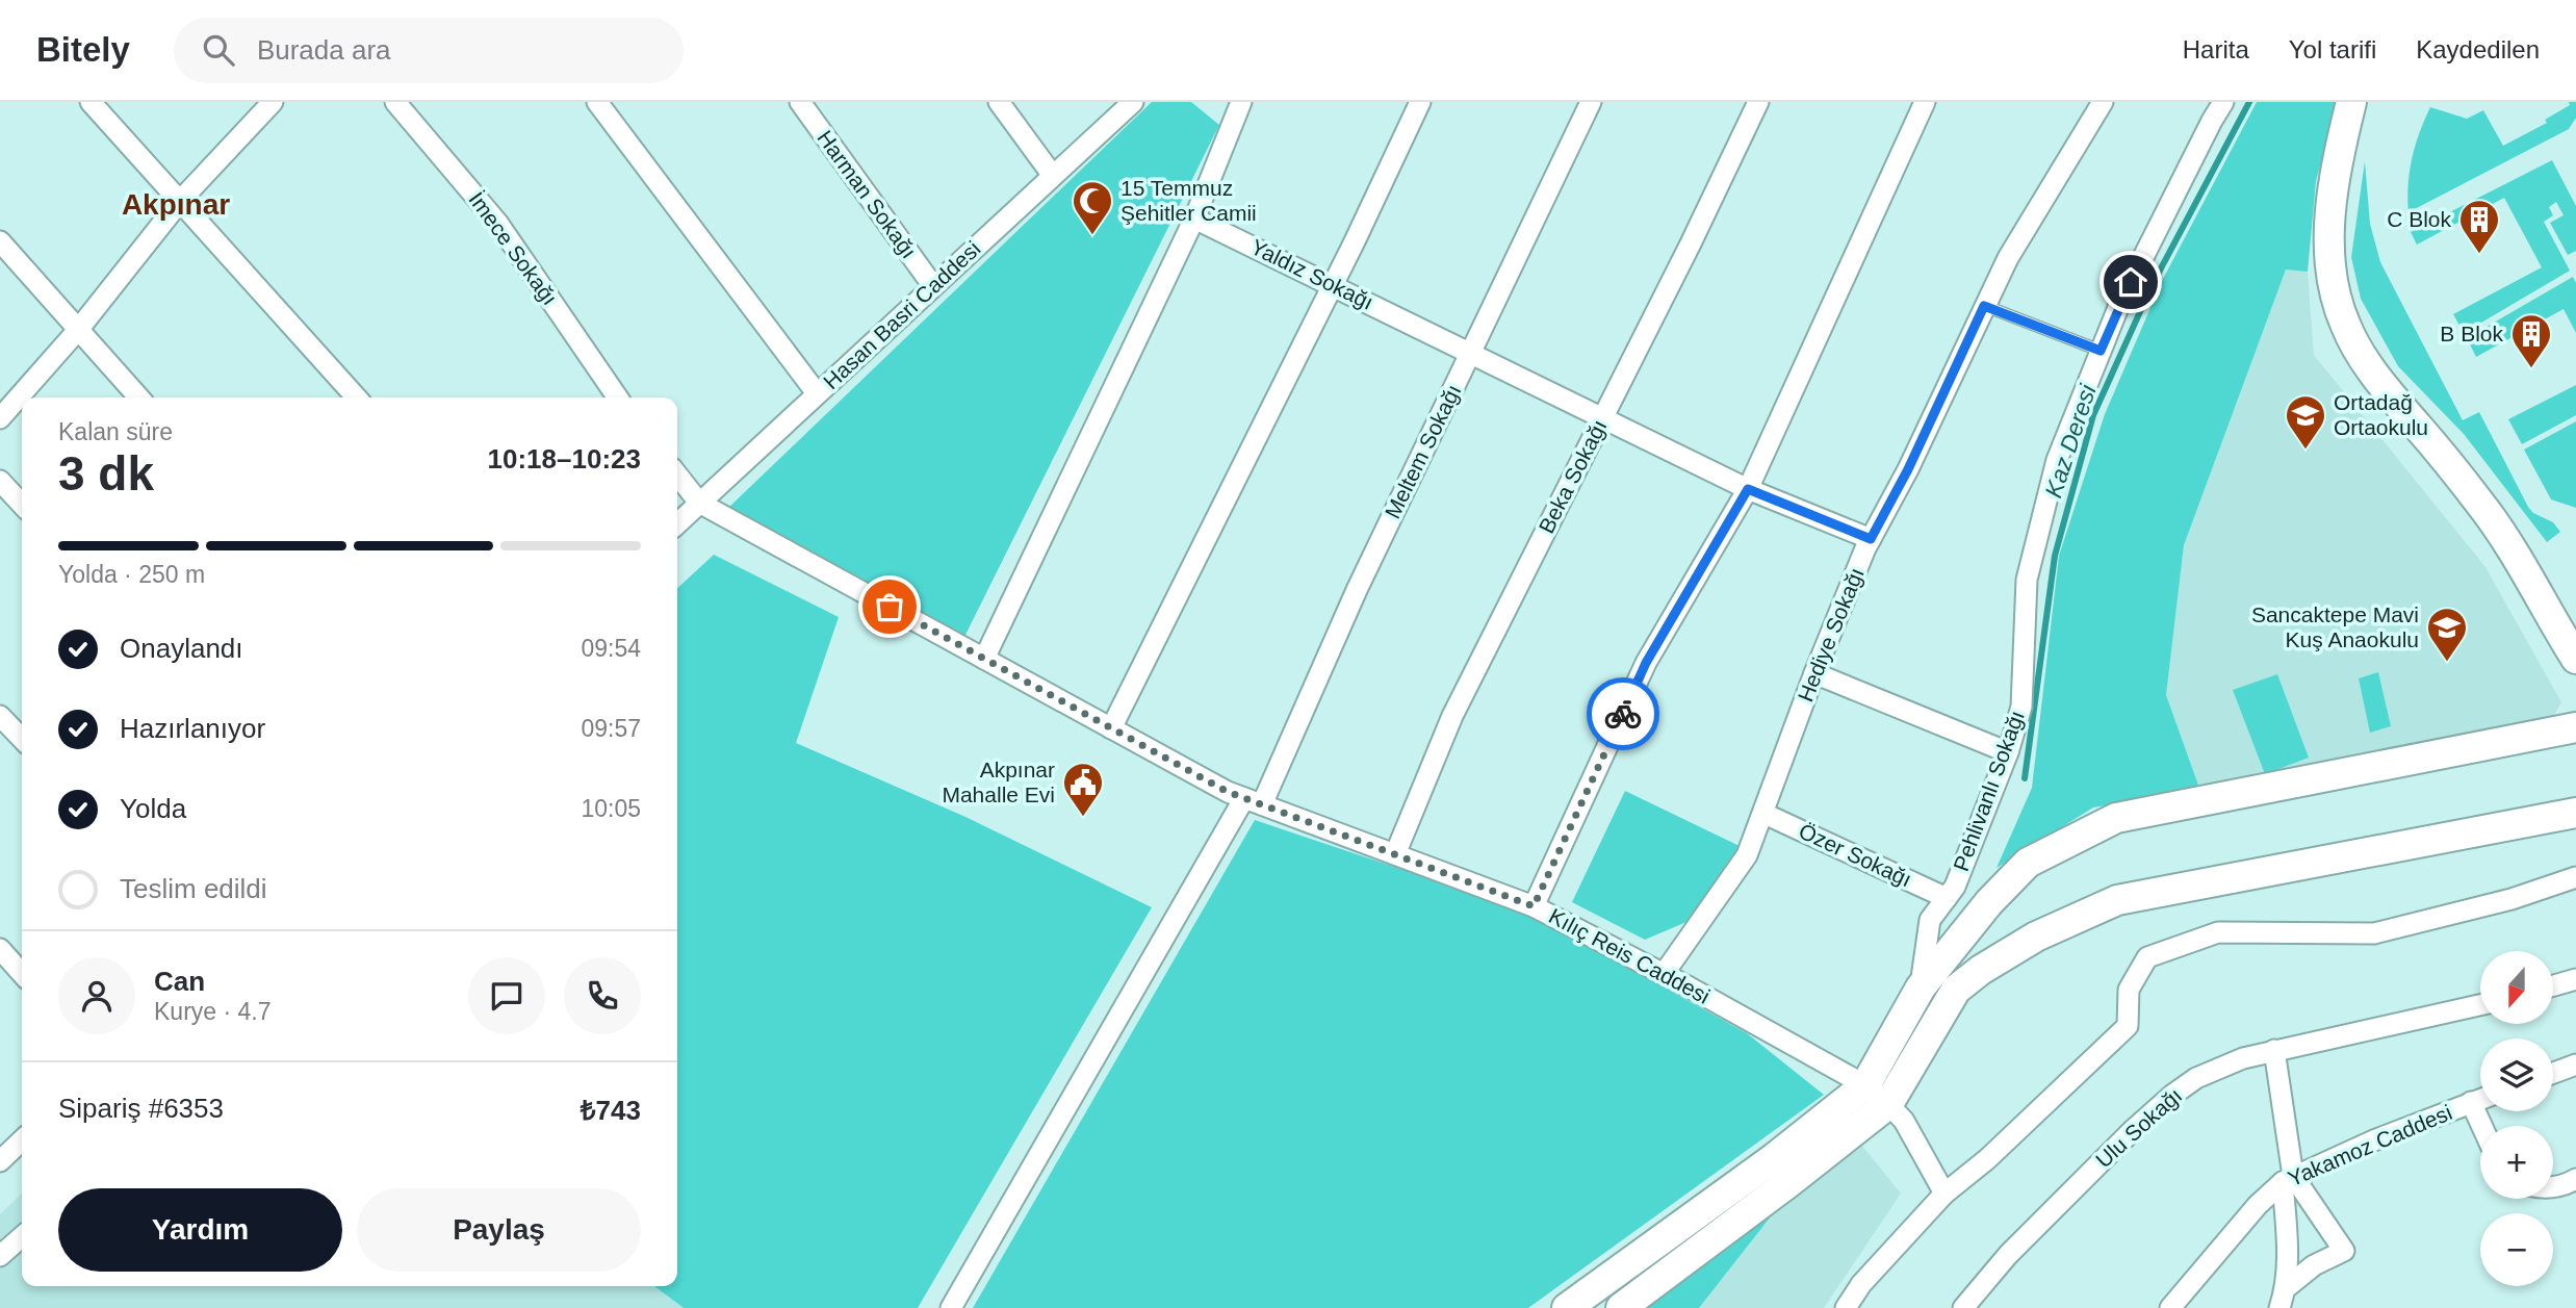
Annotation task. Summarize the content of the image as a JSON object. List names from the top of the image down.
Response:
{
  "streets": {
    "street": [
      "Harman Sokağı",
      "İmece Sokağı",
      "Yaldız Sokağı",
      "Hasan Basri Caddesi",
      "Meltem Sokağı",
      "Beka Sokağı",
      "Hediye Sokağı",
      "Pehlivanlı Sokağı",
      "Özer Sokağı",
      "Kılıç Reis Caddesi",
      "Ulu Sokağı",
      "Yakamoz Caddesi"
    ]
  },
  "crossings": [
    ["Harman Sokağı", "Hasan Basri Caddesi"],
    ["Yaldız Sokağı", "Meltem Sokağı"],
    ["Yaldız Sokağı", "Beka Sokağı"],
    ["Yaldız Sokağı", "Hediye Sokağı"],
    ["Hasan Basri Caddesi", "Kılıç Reis Caddesi"],
    ["Meltem Sokağı", "Kılıç Reis Caddesi"],
    ["Beka Sokağı", "Kılıç Reis Caddesi"],
    ["Hediye Sokağı", "Özer Sokağı"],
    ["Hediye Sokağı", "Kılıç Reis Caddesi"],
    ["Pehlivanlı Sokağı", "Özer Sokağı"]
  ],
  "districts": ["Akpınar"],
  "water": ["Kaz Deresi"],
  "places": {
    "mosque": ["15 Temmuz Şehitler Camii"],
    "building": ["C Blok", "B Blok"],
    "school or university": ["Ortadağ Ortaokulu", "Sancaktepe Mavi Kuş Anaokulu"],
    "public building": ["Akpınar Mahalle Evi"]
  },
  "north": "bottom",
  "page": {
    "header": "Bitely",
    "search": "Burada ara",
    "nav": ["Harita", "Yol tarifi", "Kaydedilen"],
    "heading": ["3 dk", "Kalan süre", "10:18–10:23"],
    "panel": [
      "Can",
      "Kurye · 4.7",
      "Sipariş #6353",
      "₺743"
    ],
    "bar": "Yolda · 250 m",
    "list": [
      ["Onaylandı", "09:54"],
      ["Hazırlanıyor", "09:57"],
      ["Yolda", "10:05"],
      "Teslim edildi"
    ],
    "map_buttons": ["+", "−"],
    "buttons": ["Yardım", "Paylaş"]
  }
}
